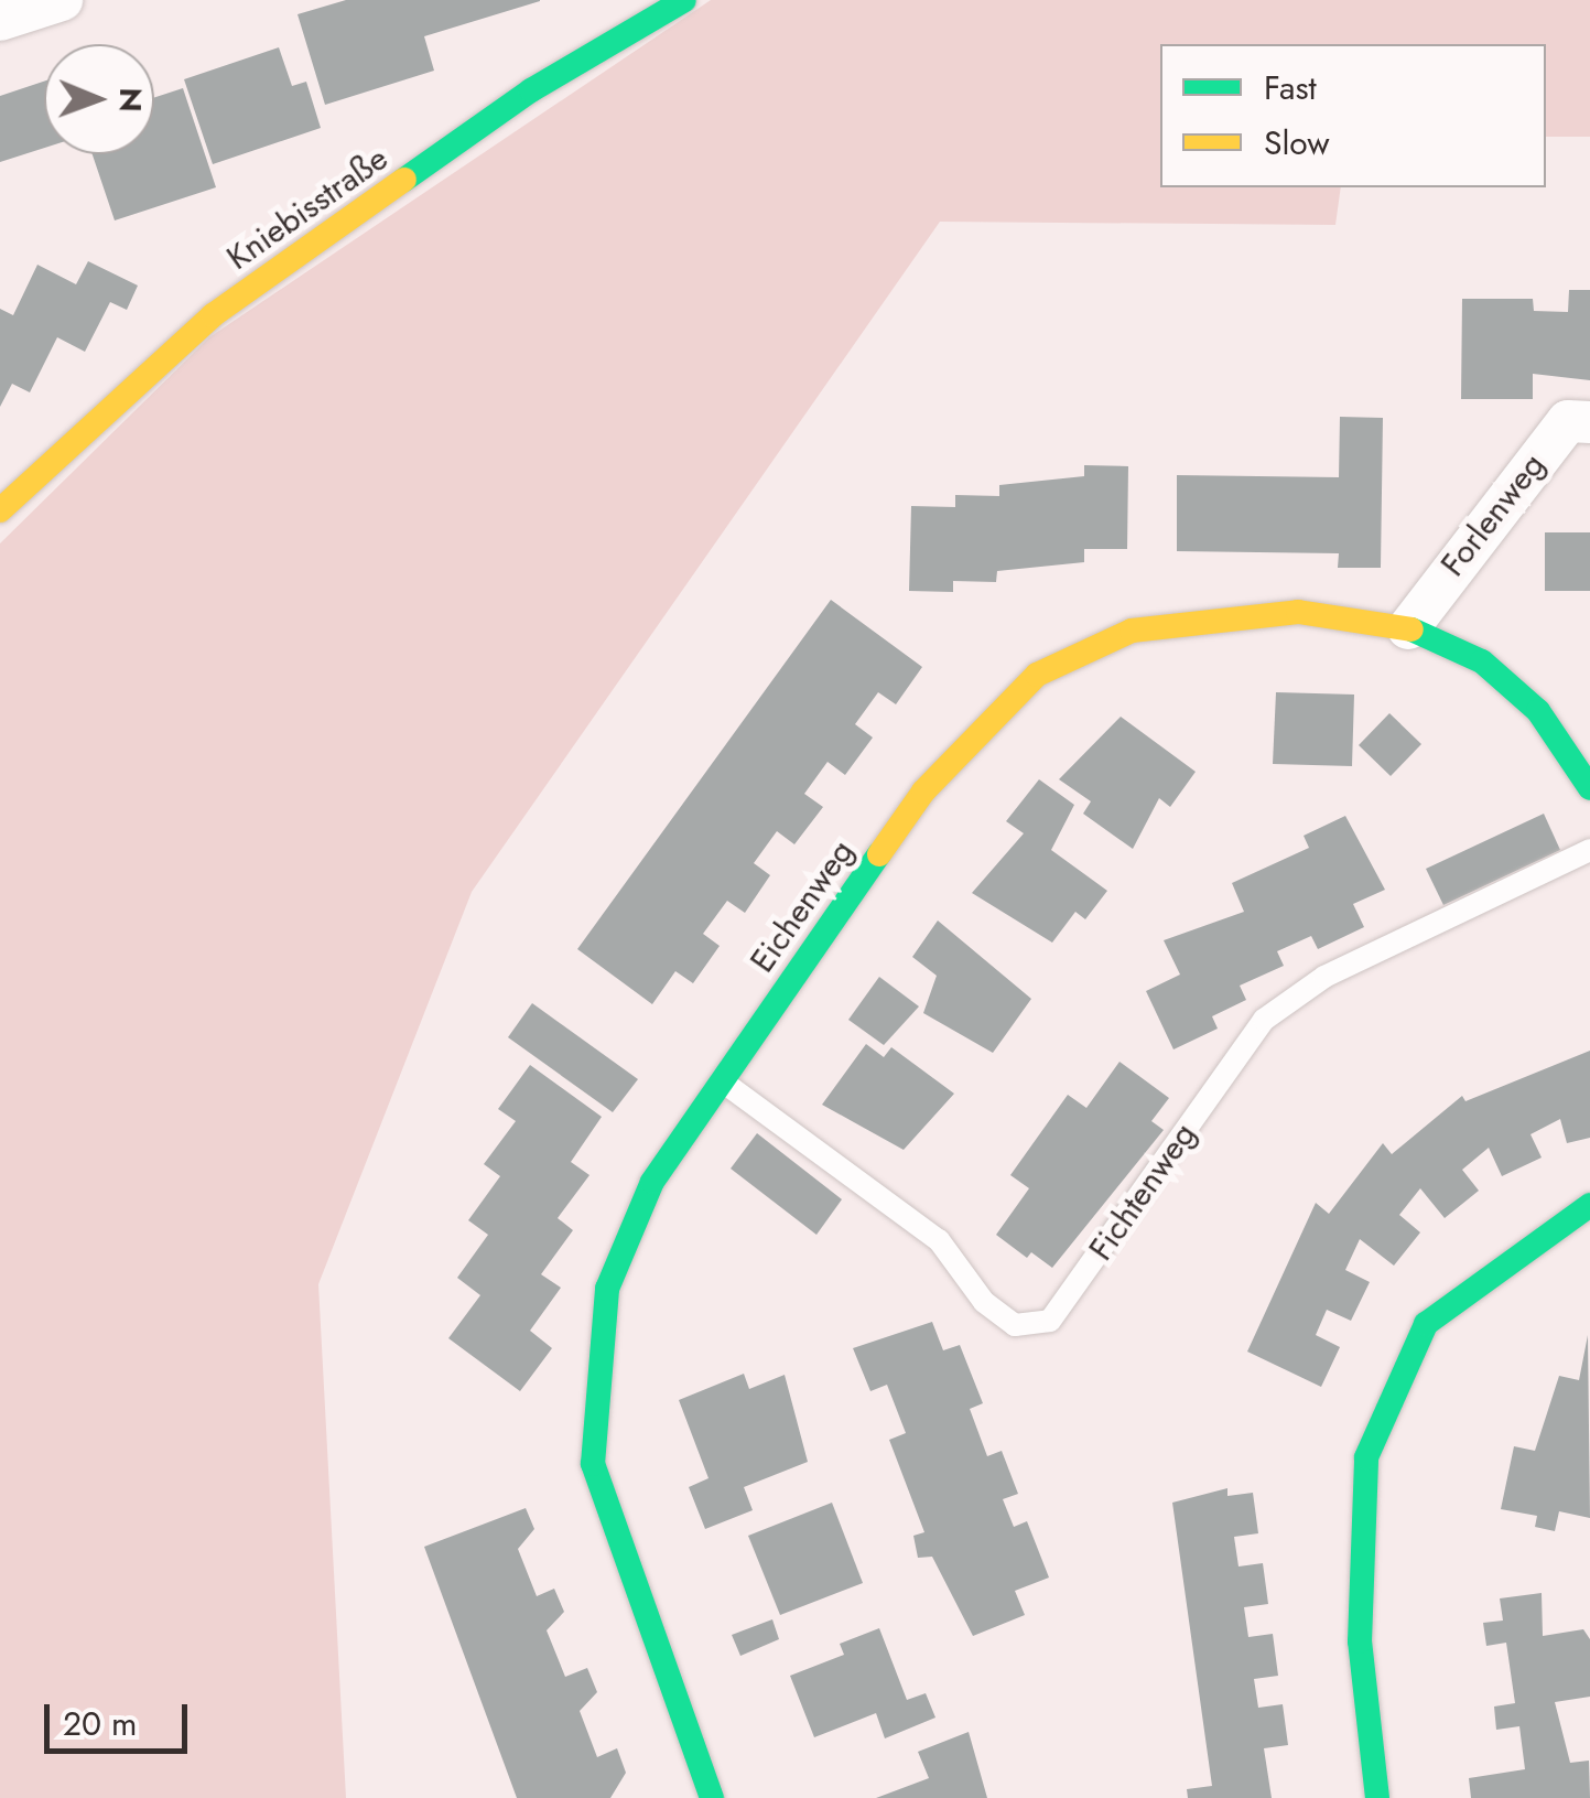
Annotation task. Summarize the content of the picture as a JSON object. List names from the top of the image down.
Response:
{
  "streets": {
    "street": ["Kniebisstraße", "Forlenweg", "Eichenweg"],
    "lane": ["Fichtenweg"]
  },
  "crossings": [
    ["Forlenweg", "Eichenweg"],
    ["Eichenweg", "Fichtenweg"]
  ],
  "legend": ["Fast", "Slow"],
  "scale_bar": "20 m",
  "north": "right"
}
